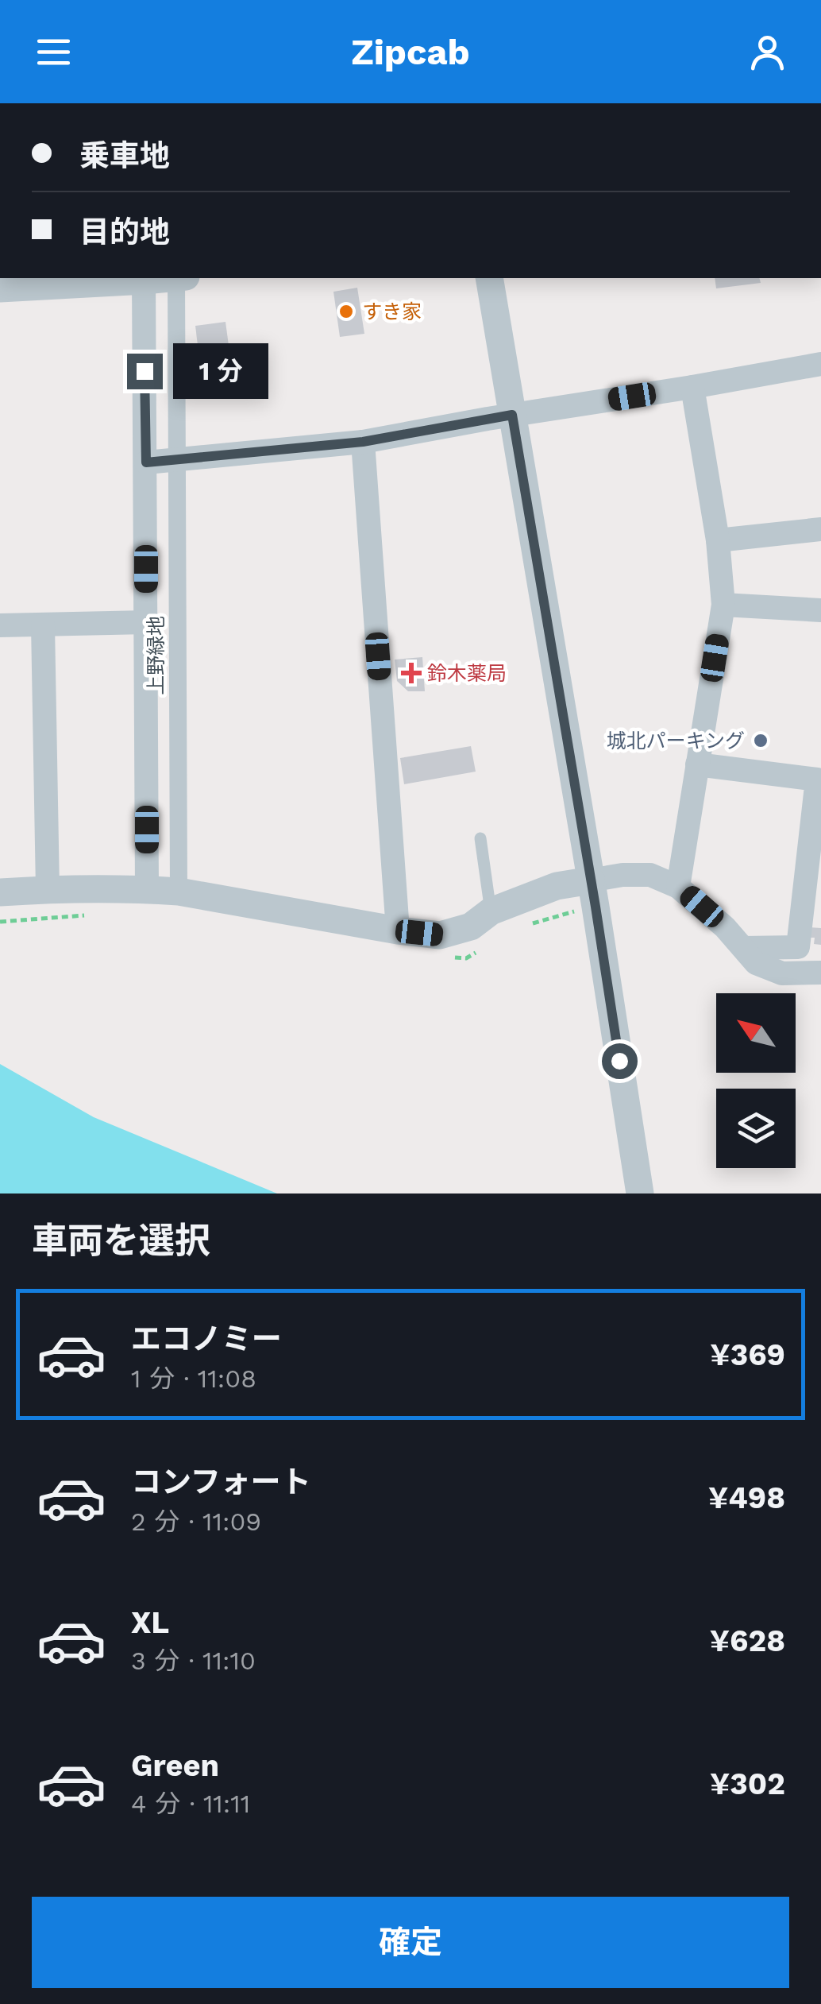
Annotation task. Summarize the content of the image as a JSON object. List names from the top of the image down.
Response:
{
  "streets": {
    "street": ["上野緑地"]
  },
  "places": {
    "other": ["すき家", "城北パーキング"],
    "health": ["鈴木薬局"]
  },
  "north": "top left",
  "page": {
    "header": "Zipcab",
    "banner": ["乗車地", "目的地"],
    "bubble": "1 分",
    "heading": "車両を選択",
    "list": [
      {
        "name": "エコノミー",
        "note": "1 分 · 11:08",
        "value": "¥369"
      },
      {
        "name": "コンフォート",
        "note": "2 分 · 11:09",
        "value": "¥498"
      },
      {
        "name": "XL",
        "note": "3 分 · 11:10",
        "value": "¥628"
      },
      {
        "name": "Green",
        "note": "4 分 · 11:11",
        "value": "¥302"
      }
    ],
    "buttons": "確定"
  }
}
